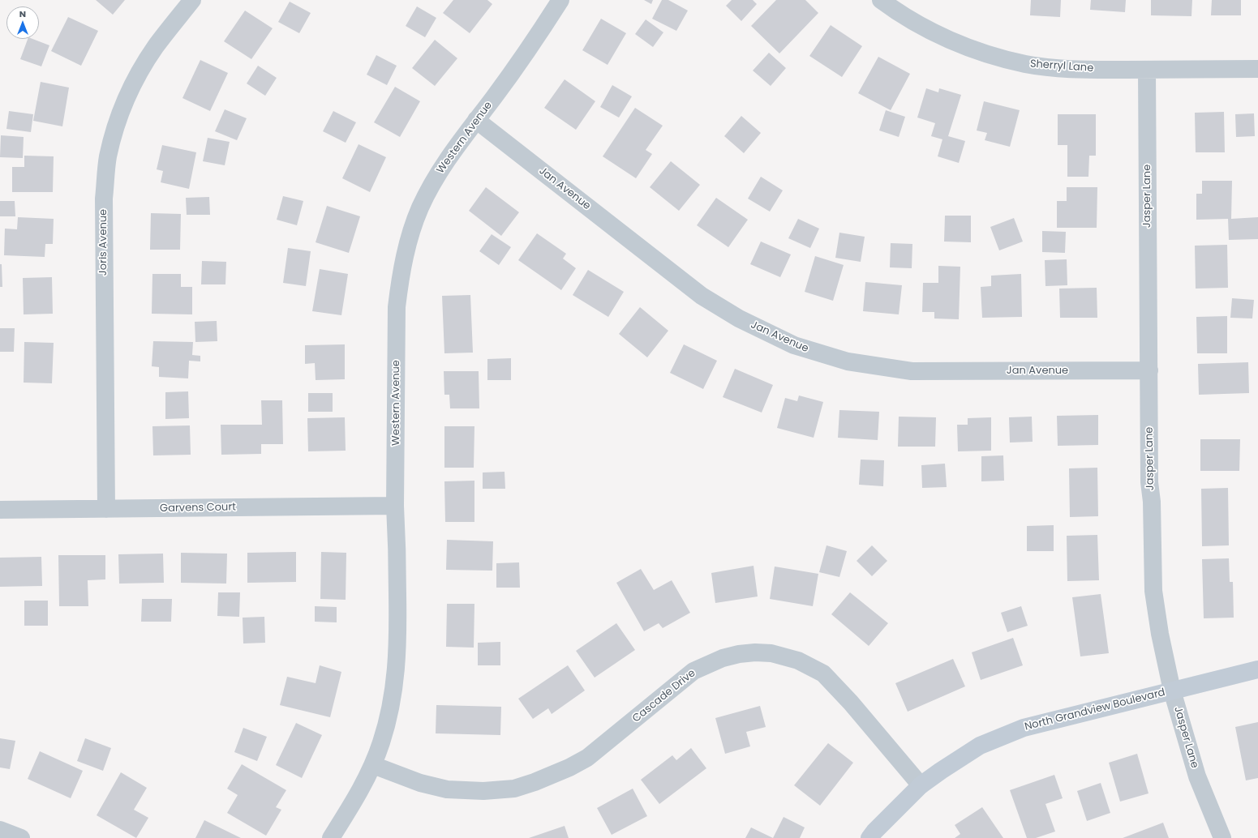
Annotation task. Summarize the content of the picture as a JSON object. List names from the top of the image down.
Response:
{
  "streets": {
    "street": [
      "Sherryl Lane",
      "Western Avenue",
      "Jan Avenue",
      "Jasper Lane",
      "Joris Avenue",
      "Garvens Court",
      "Cascade Drive",
      "North Grandview Boulevard"
    ]
  },
  "crossings": [
    ["Sherryl Lane", "Jasper Lane"],
    ["Western Avenue", "Jan Avenue"],
    ["Western Avenue", "Garvens Court"],
    ["Western Avenue", "Cascade Drive"],
    ["Jan Avenue", "Jasper Lane"],
    ["Jasper Lane", "North Grandview Boulevard"],
    ["Joris Avenue", "Garvens Court"],
    ["Cascade Drive", "North Grandview Boulevard"]
  ],
  "north": "top"
}
